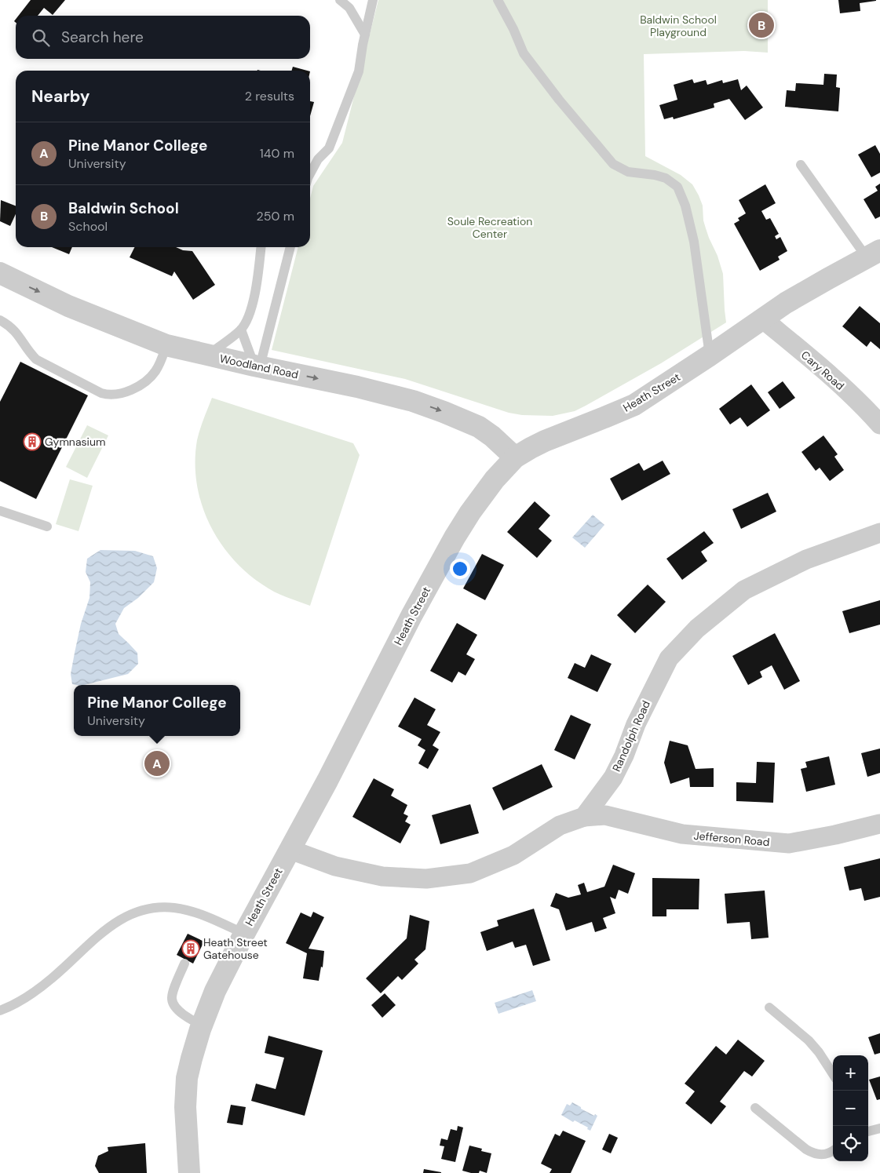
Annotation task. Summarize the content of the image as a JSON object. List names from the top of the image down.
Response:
{
  "streets": {
    "street": [
      "Woodland Road",
      "Cary Road",
      "Heath Street",
      "Randolph Road",
      "Jefferson Road"
    ]
  },
  "crossings": [
    ["Woodland Road", "Heath Street"],
    ["Cary Road", "Heath Street"],
    ["Randolph Road", "Jefferson Road"]
  ],
  "one_way": ["Woodland Road"],
  "parks": ["Baldwin School Playground", "Soule Recreation Center"],
  "places": {
    "building": ["Gymnasium", "Heath Street Gatehouse"]
  },
  "page": {
    "pins": ["B", "A"],
    "search": "Search here",
    "heading": ["Nearby", "2 results"],
    "list": [
      {
        "mark": "A",
        "name": "Pine Manor College",
        "note": "University",
        "value": "140 m"
      },
      {
        "mark": "B",
        "name": "Baldwin School",
        "note": "School",
        "value": "250 m"
      }
    ],
    "popup": ["Pine Manor College", "University"],
    "map_buttons": ["+", "−"]
  }
}
